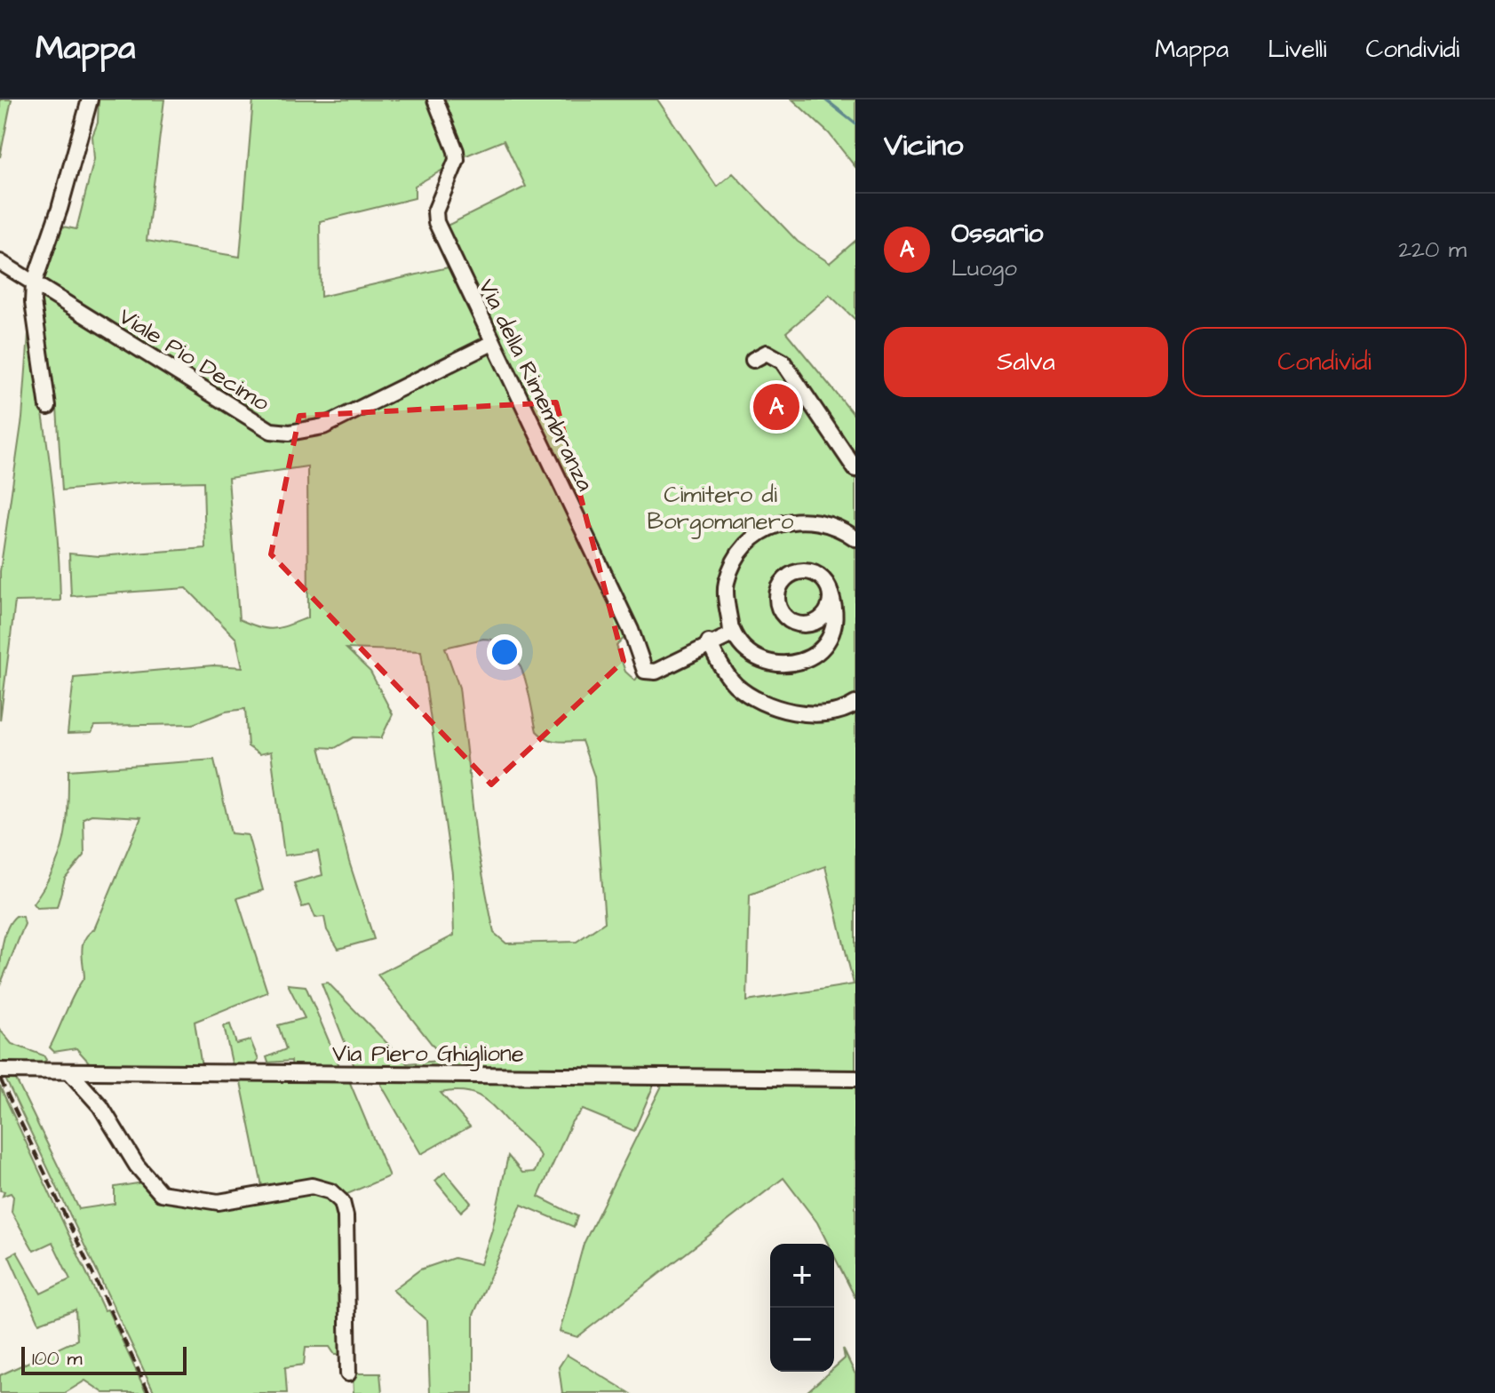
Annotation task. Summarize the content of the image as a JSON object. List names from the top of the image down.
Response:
{
  "streets": {
    "street": ["Viale Pio Decimo", "Via della Rimembranza", "Via Piero Ghiglione"]
  },
  "crossings": [
    ["Viale Pio Decimo", "Via della Rimembranza"]
  ],
  "parks": ["Cimitero di Borgomanero"],
  "scale_bar": "100 m",
  "page": {
    "header": "Mappa",
    "nav": ["Mappa", "Livelli", "Condividi"],
    "heading": "Vicino",
    "list": [
      {
        "mark": "A",
        "name": "Ossario",
        "note": "Luogo",
        "value": "220 m"
      }
    ],
    "buttons": ["Salva", "Condividi"],
    "pins": "A",
    "map_buttons": ["+", "−"],
    "scale": "100 m"
  }
}
